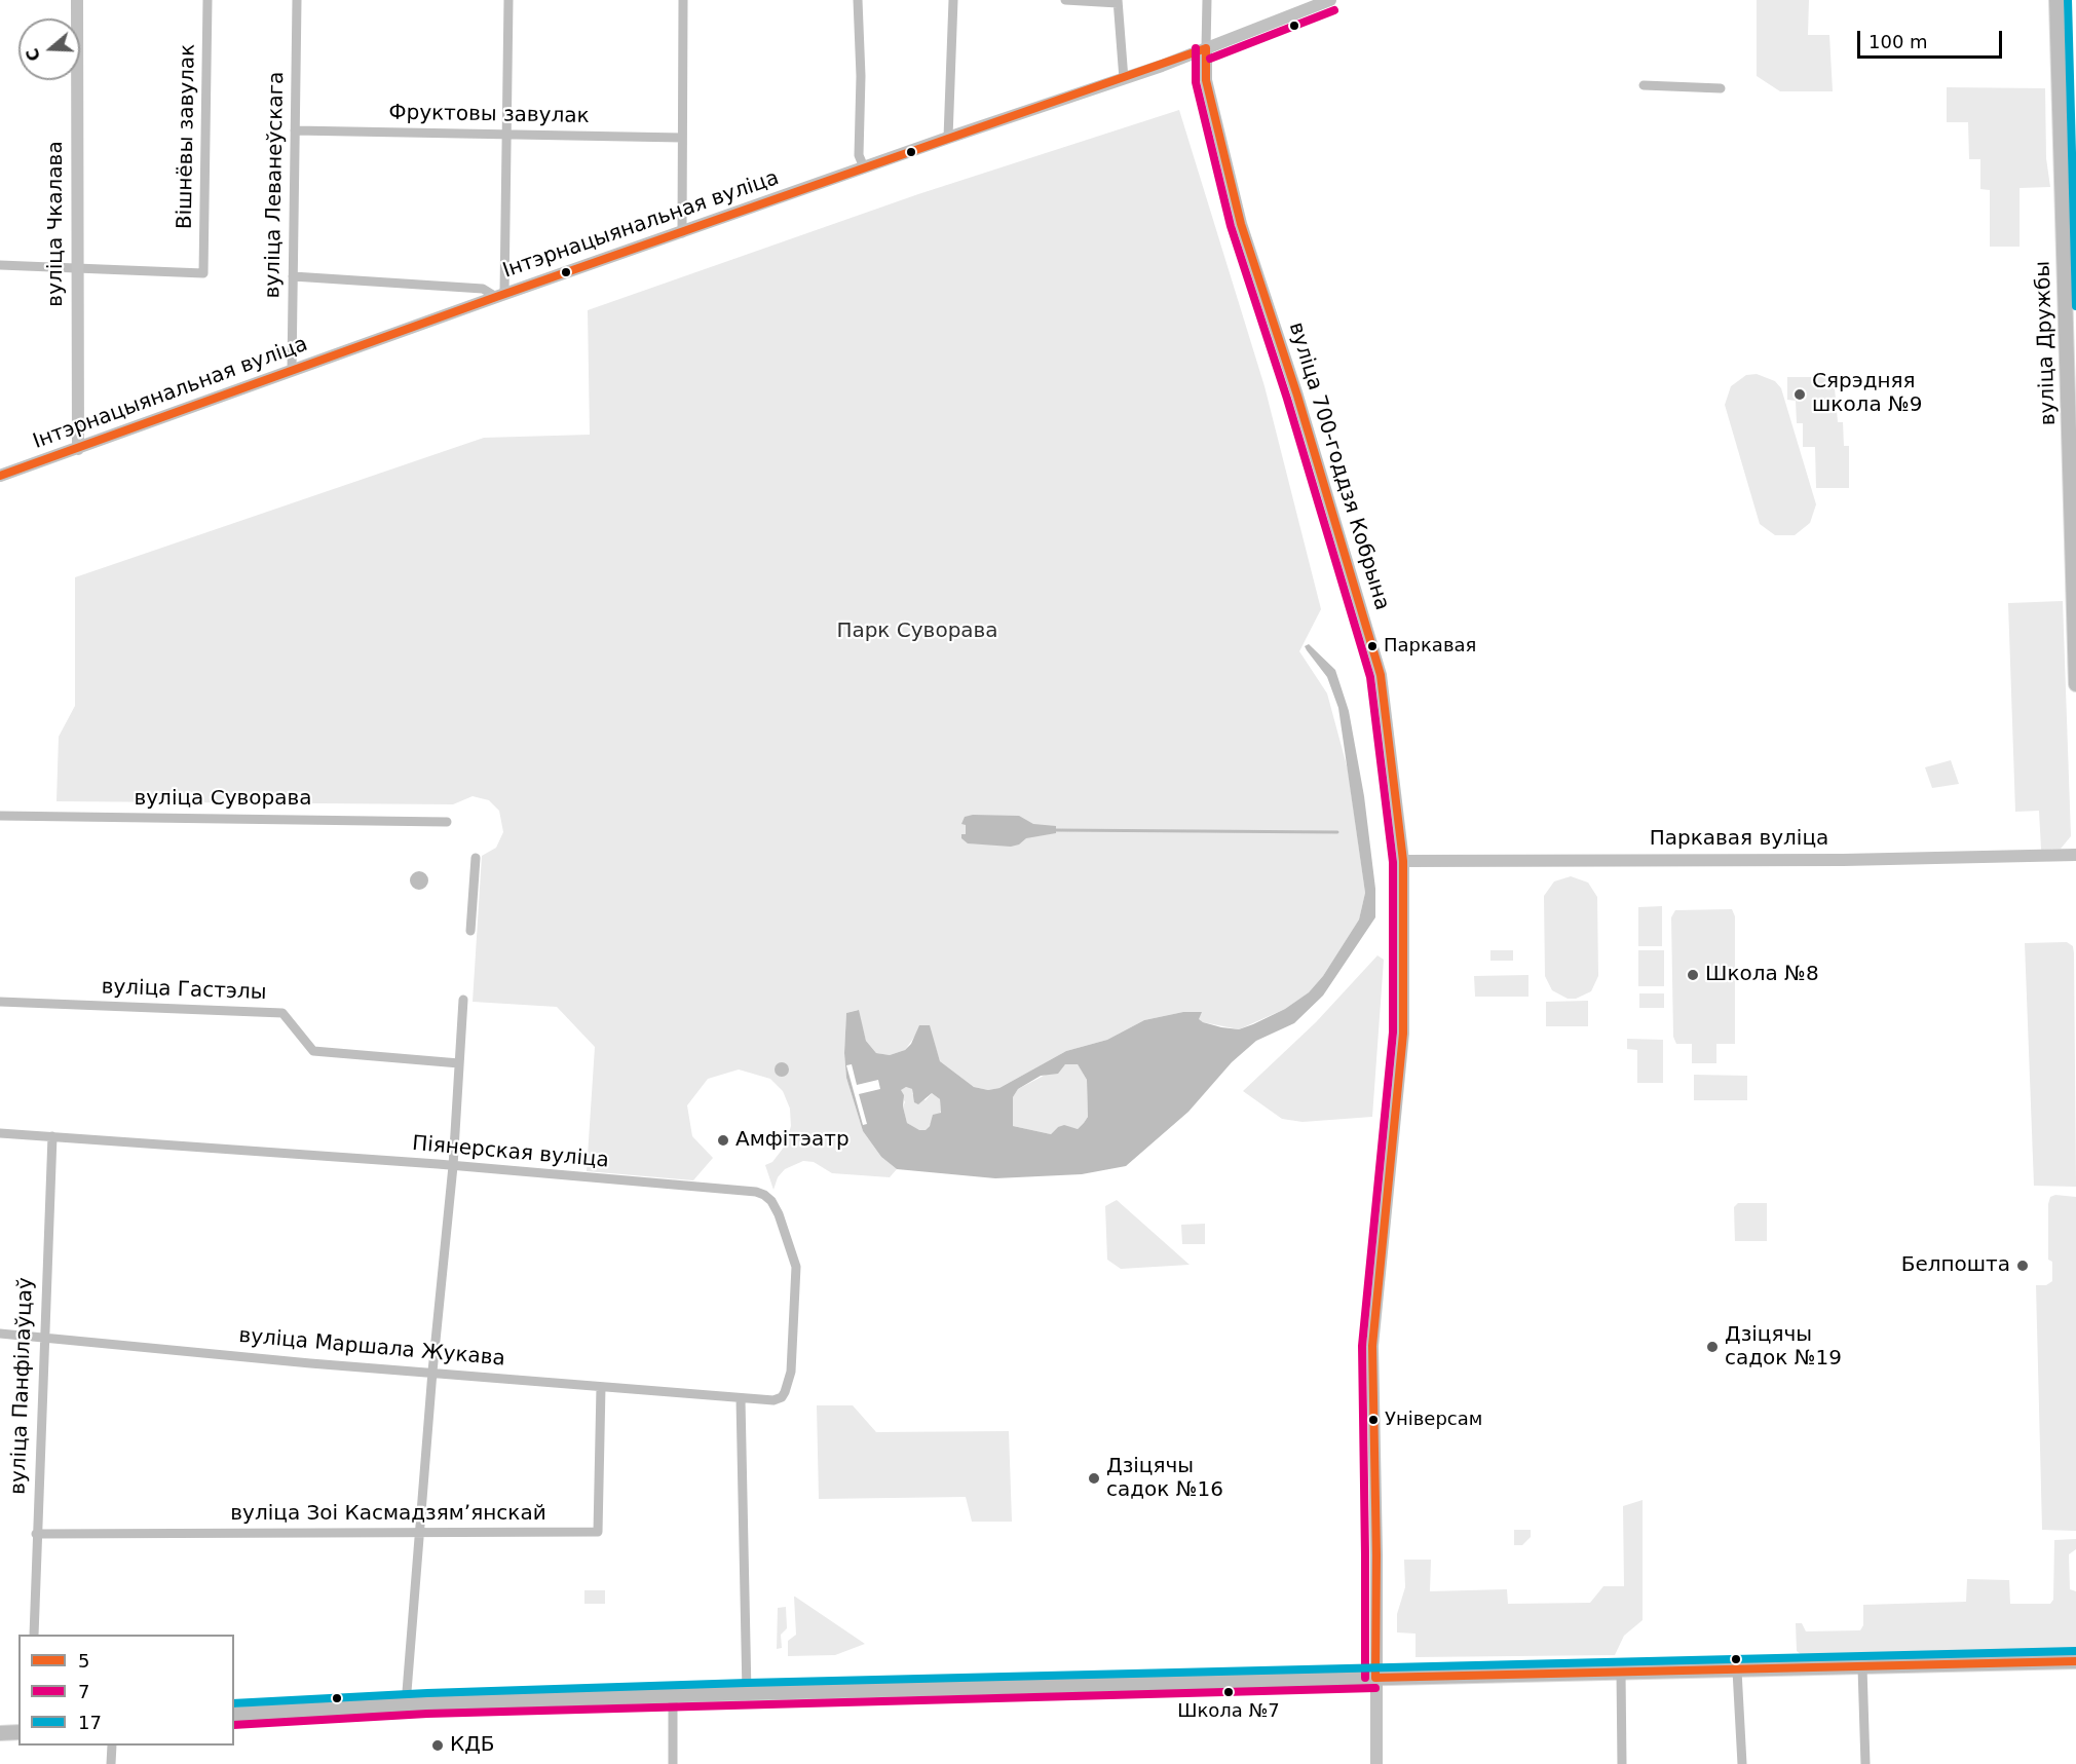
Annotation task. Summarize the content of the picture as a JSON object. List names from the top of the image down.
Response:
{
  "streets": {
    "main road": ["вуліца Дружбы"],
    "street": [
      "Фруктовы завулак",
      "Вішнёвы завулак",
      "вуліца Леванеўскага",
      "вуліца Чкалава",
      "Інтэрнацыянальная вуліца",
      "вуліца 700-годдзя Кобрына",
      "вуліца Суворава",
      "Паркавая вуліца",
      "вуліца Гастэлы",
      "Піянерская вуліца",
      "вуліца Маршала Жукава",
      "вуліца Панфілаўцаў",
      "вуліца Зоі Касмадзямʼянскай"
    ]
  },
  "crossings": [
    ["Фруктовы завулак", "вуліца Леванеўскага"],
    ["Вішнёвы завулак", "вуліца Чкалава"],
    ["вуліца Леванеўскага", "Інтэрнацыянальная вуліца"],
    ["вуліца Чкалава", "Інтэрнацыянальная вуліца"],
    ["Інтэрнацыянальная вуліца", "вуліца 700-годдзя Кобрына"],
    ["вуліца 700-годдзя Кобрына", "Паркавая вуліца"],
    ["Піянерская вуліца", "вуліца Маршала Жукава"],
    ["Піянерская вуліца", "вуліца Панфілаўцаў"],
    ["вуліца Маршала Жукава", "вуліца Панфілаўцаў"],
    ["вуліца Маршала Жукава", "вуліца Зоі Касмадзямʼянскай"],
    ["вуліца Панфілаўцаў", "вуліца Зоі Касмадзямʼянскай"]
  ],
  "parks": ["Парк Суворава"],
  "places": [
    "Сярэдняя школа №9",
    "Паркавая",
    "Школа №8",
    "Амфітэатр",
    "Белпошта",
    "Дзіцячы садок №19",
    "Універсам",
    "Дзіцячы садок №16",
    "Школа №7",
    "КДБ"
  ],
  "lines": ["transit line 17", "transit line 7", "transit line 5"],
  "legend": ["5", "7", "17"],
  "scale_bar": "100 m",
  "north": "left"
}
